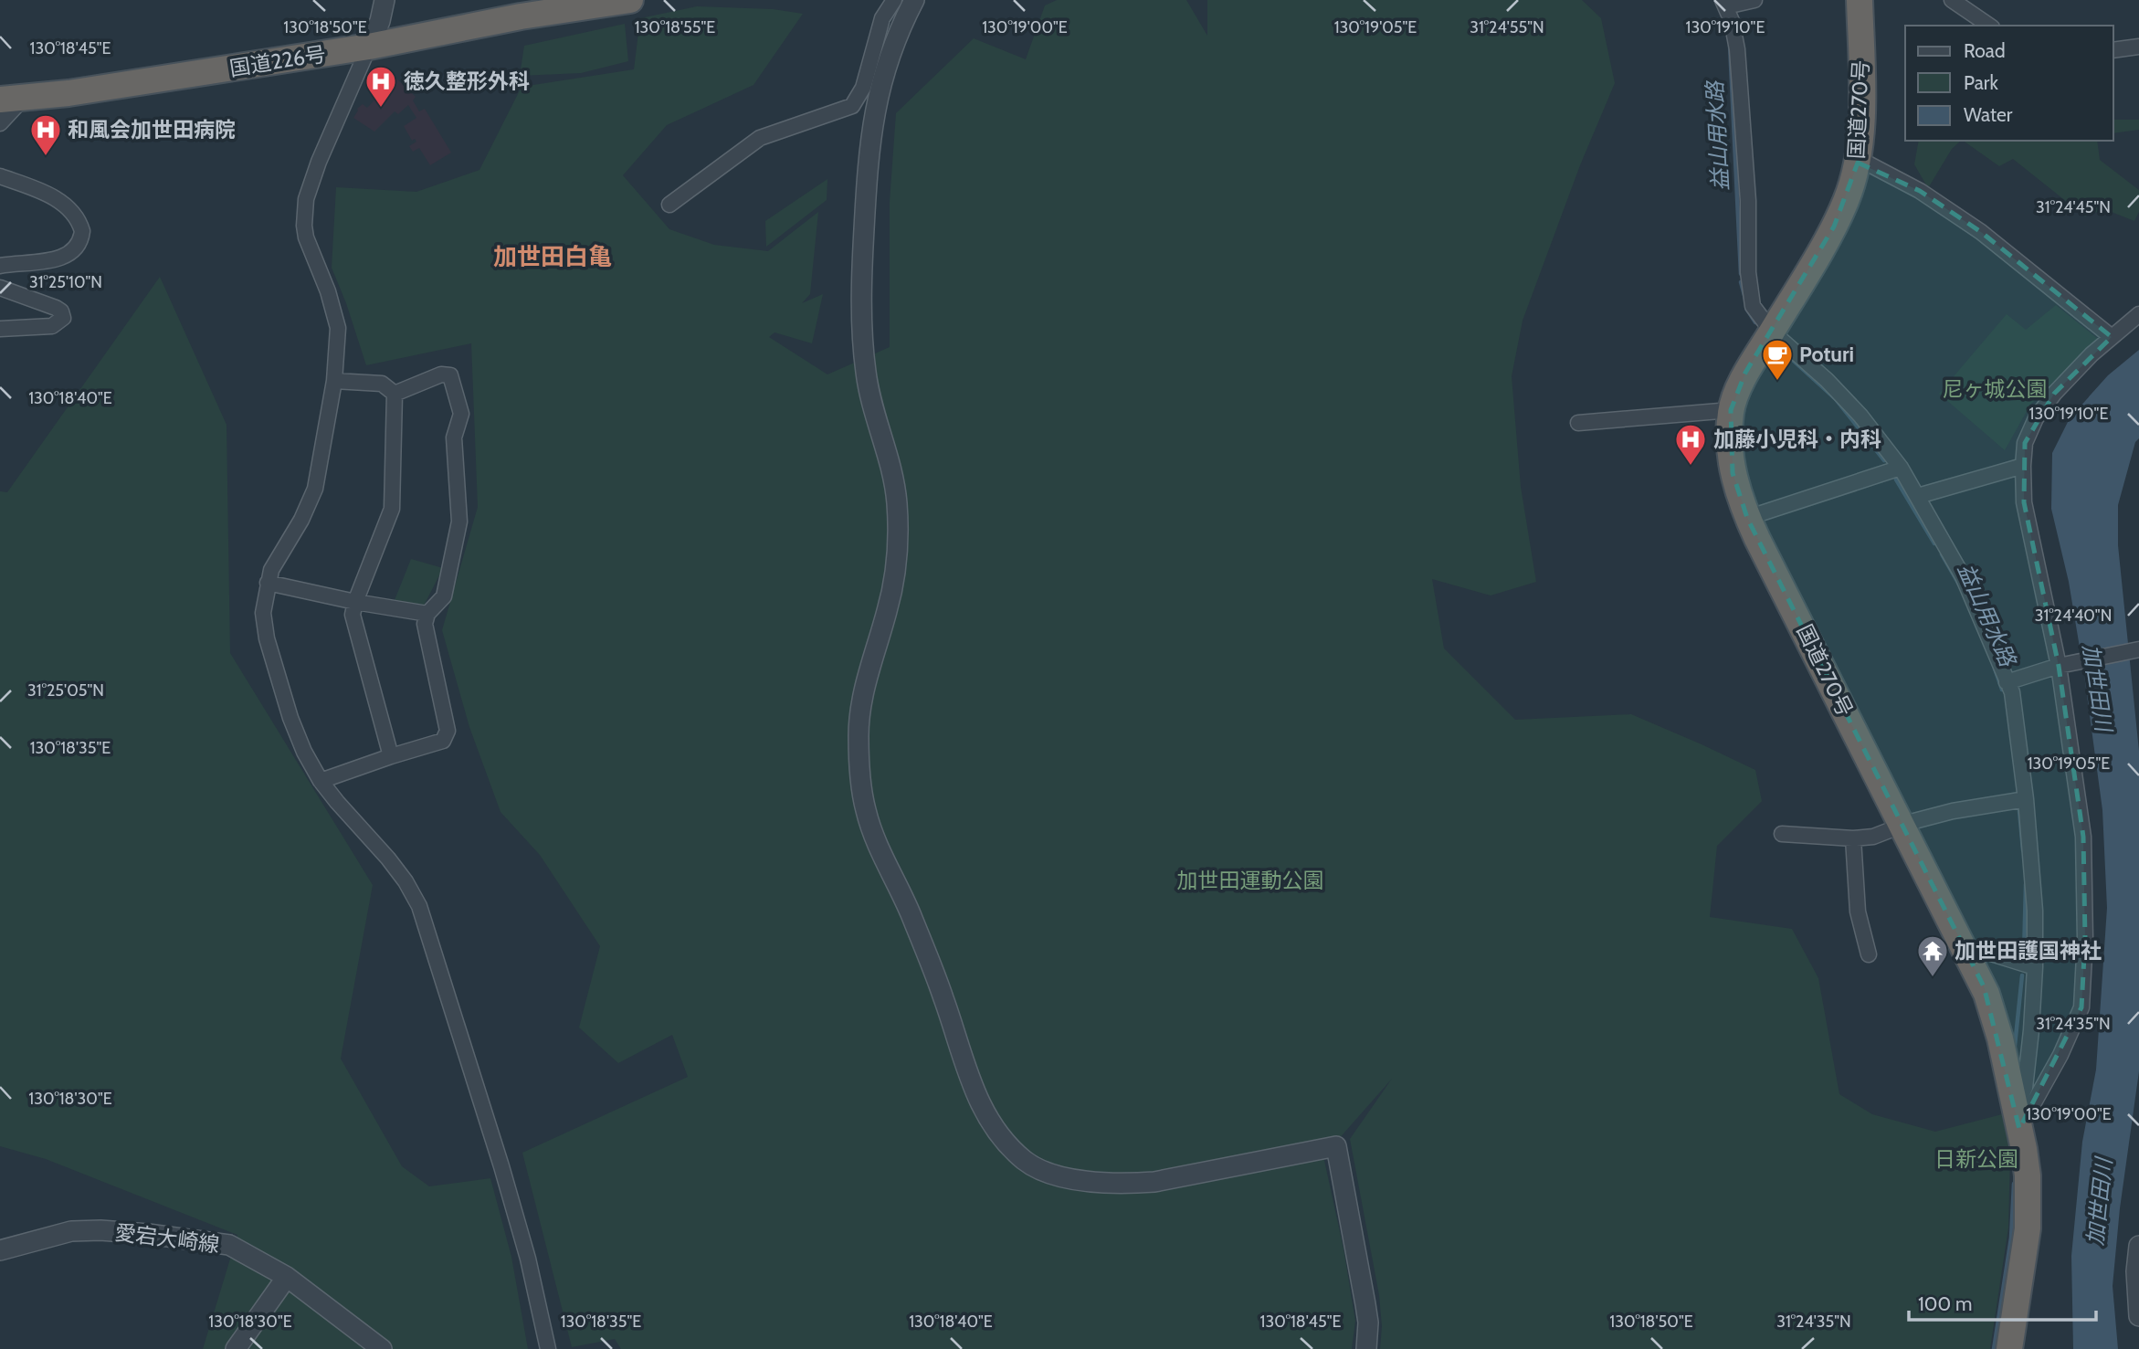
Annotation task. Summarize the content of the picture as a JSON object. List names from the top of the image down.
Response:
{
  "streets": {
    "highway": ["国道226号", "国道270号"],
    "street": ["愛宕大崎線"]
  },
  "districts": ["加世田白亀"],
  "water": ["益山用水路", "加世田川"],
  "parks": ["尼ヶ城公園", "加世田運動公園", "日新公園"],
  "places": {
    "hospital": ["徳久整形外科", "和風会加世田病院", "加藤小児科・内科"],
    "cafe": ["Poturi"],
    "temple": ["加世田護国神社"]
  },
  "legend": ["Road", "Park", "Water"],
  "scale_bar": "100 m",
  "coordinates": [
    "130°18'50\"E",
    "130°18'55\"E",
    "130°19'00\"E",
    "130°19'05\"E",
    "31°24'55\"N",
    "130°19'10\"E",
    "130°18'45\"E",
    "31°24'45\"N",
    "31°25'10\"N",
    "130°18'40\"E",
    "31°24'40\"N",
    "31°25'05\"N",
    "130°18'35\"E",
    "31°24'35\"N",
    "130°18'30\"E"
  ]
}
